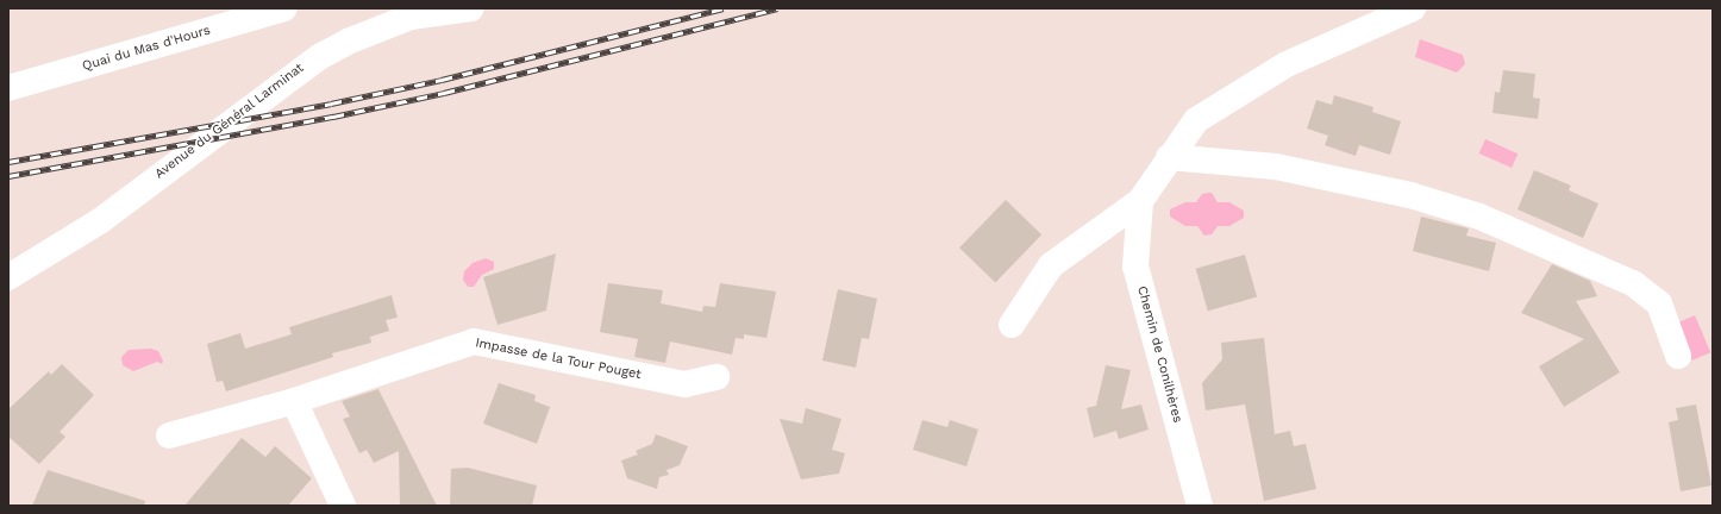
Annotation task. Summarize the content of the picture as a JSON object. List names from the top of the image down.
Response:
{
  "streets": {
    "street": [
      "Quai du Mas d'Hours",
      "Avenue du Général Larminat",
      "Chemin de Conilhères",
      "Impasse de la Tour Pouget"
    ]
  }
}
